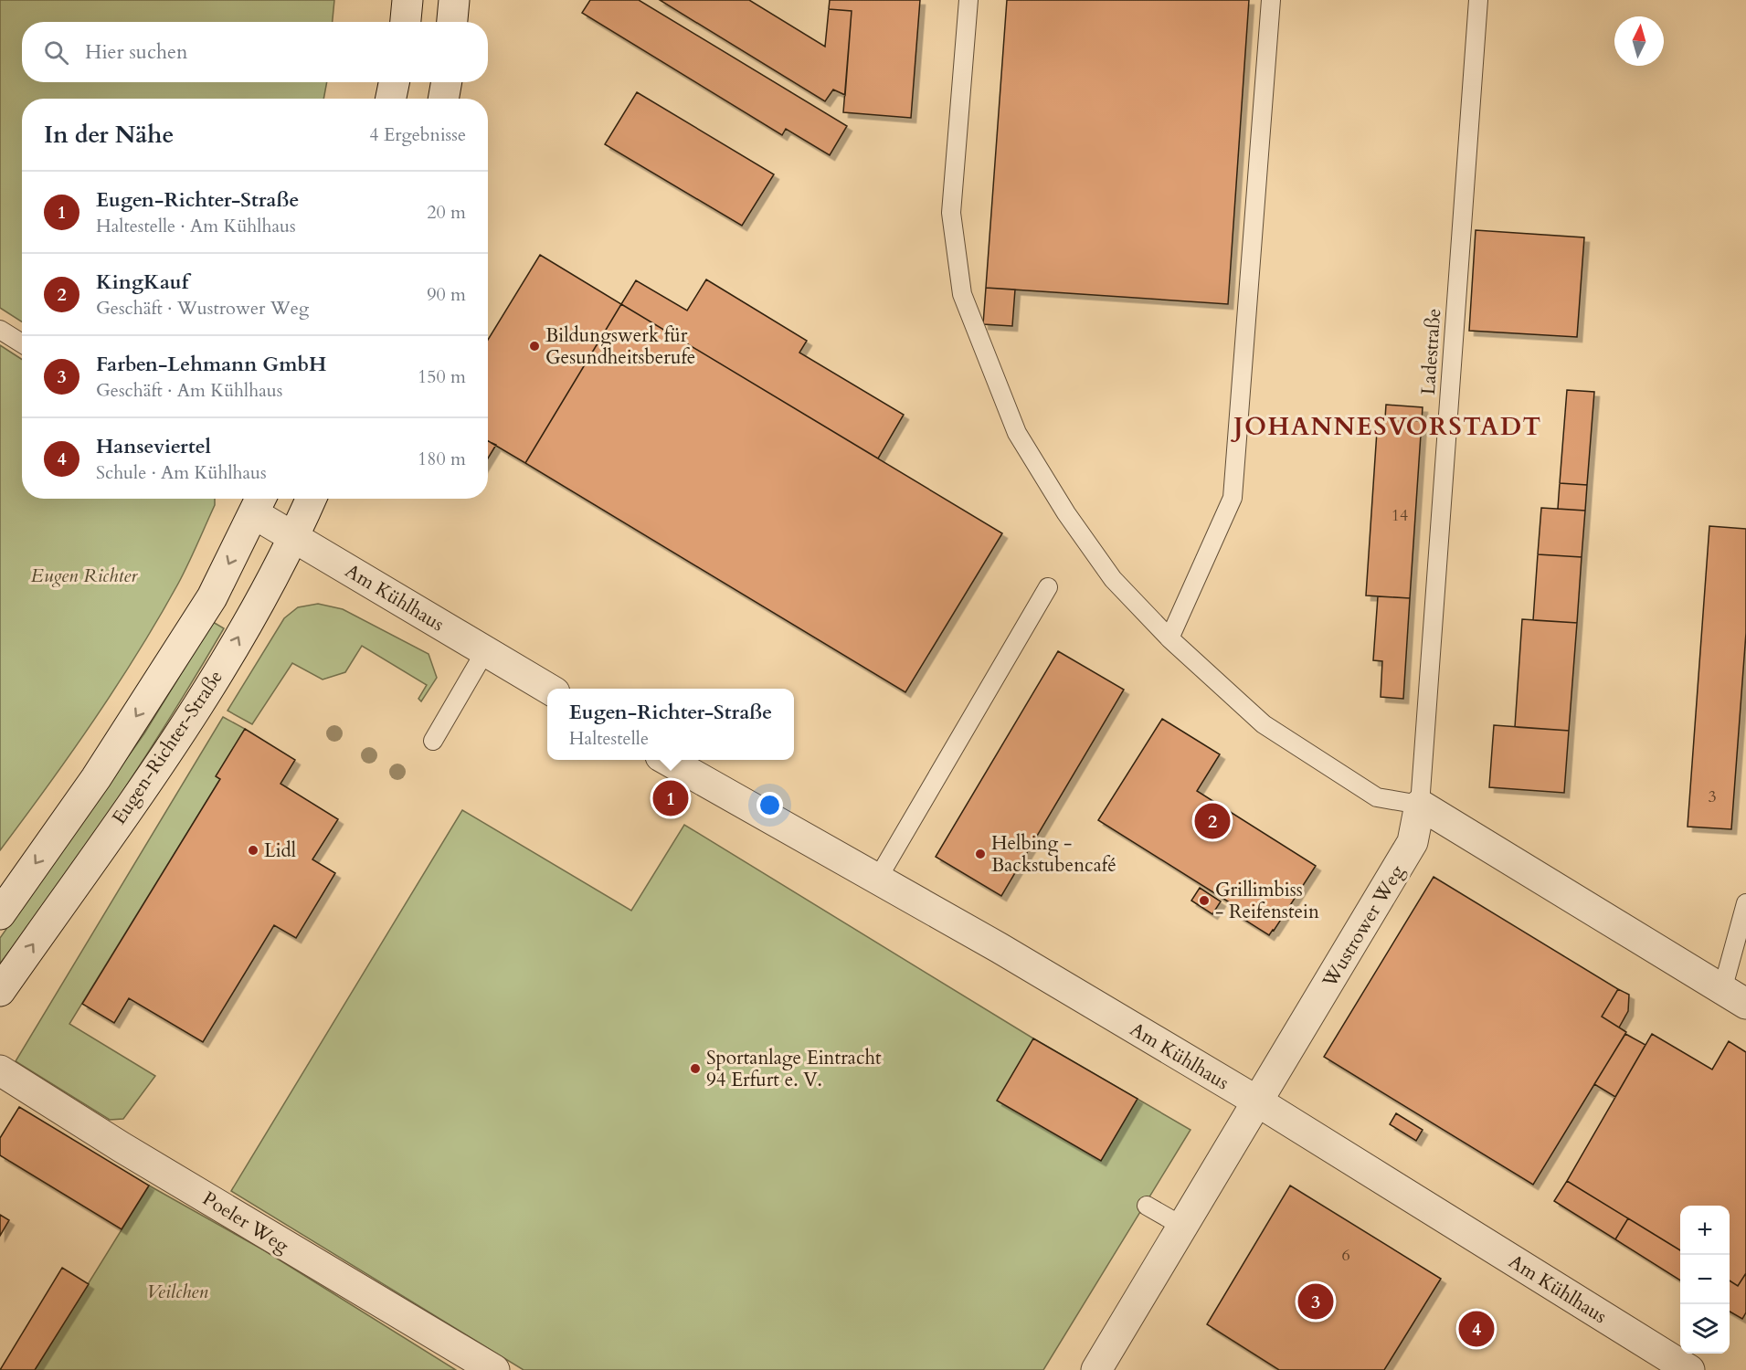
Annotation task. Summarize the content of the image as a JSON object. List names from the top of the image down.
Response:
{
  "streets": {
    "street": [
      "Am Kühlhaus",
      "Eugen-Richter-Straße",
      "Wustrower Weg",
      "Poeler Weg"
    ],
    "lane": ["Ladestraße"]
  },
  "crossings": [
    ["Ladestraße", "Wustrower Weg"],
    ["Am Kühlhaus", "Eugen-Richter-Straße"],
    ["Am Kühlhaus", "Wustrower Weg"]
  ],
  "districts": ["JOHANNESVORSTADT"],
  "parks": ["Eugen Richter", "Veilchen"],
  "places": [
    "Bildungswerk für Gesundheitsberufe",
    "Lidl",
    "Helbing - Backstubencafé",
    "Grillimbiss - Reifenstein",
    "Sportanlage Eintracht 94 Erfurt e. V."
  ],
  "house_numbers": ["14", "3", "6"],
  "north": "top",
  "page": {
    "search": "Hier suchen",
    "heading": ["In der Nähe", "4 Ergebnisse"],
    "list": [
      {
        "mark": "1",
        "name": "Eugen-Richter-Straße",
        "note": "Haltestelle · Am Kühlhaus",
        "value": "20 m"
      },
      {
        "mark": "2",
        "name": "KingKauf",
        "note": "Geschäft · Wustrower Weg",
        "value": "90 m"
      },
      {
        "mark": "3",
        "name": "Farben-Lehmann GmbH",
        "note": "Geschäft · Am Kühlhaus",
        "value": "150 m"
      },
      {
        "mark": "4",
        "name": "Hanseviertel",
        "note": "Schule · Am Kühlhaus",
        "value": "180 m"
      }
    ],
    "popup": ["Eugen-Richter-Straße", "Haltestelle"],
    "pins": [
      "1",
      "2",
      "3",
      "4"
    ],
    "map_buttons": ["+", "−"]
  }
}
